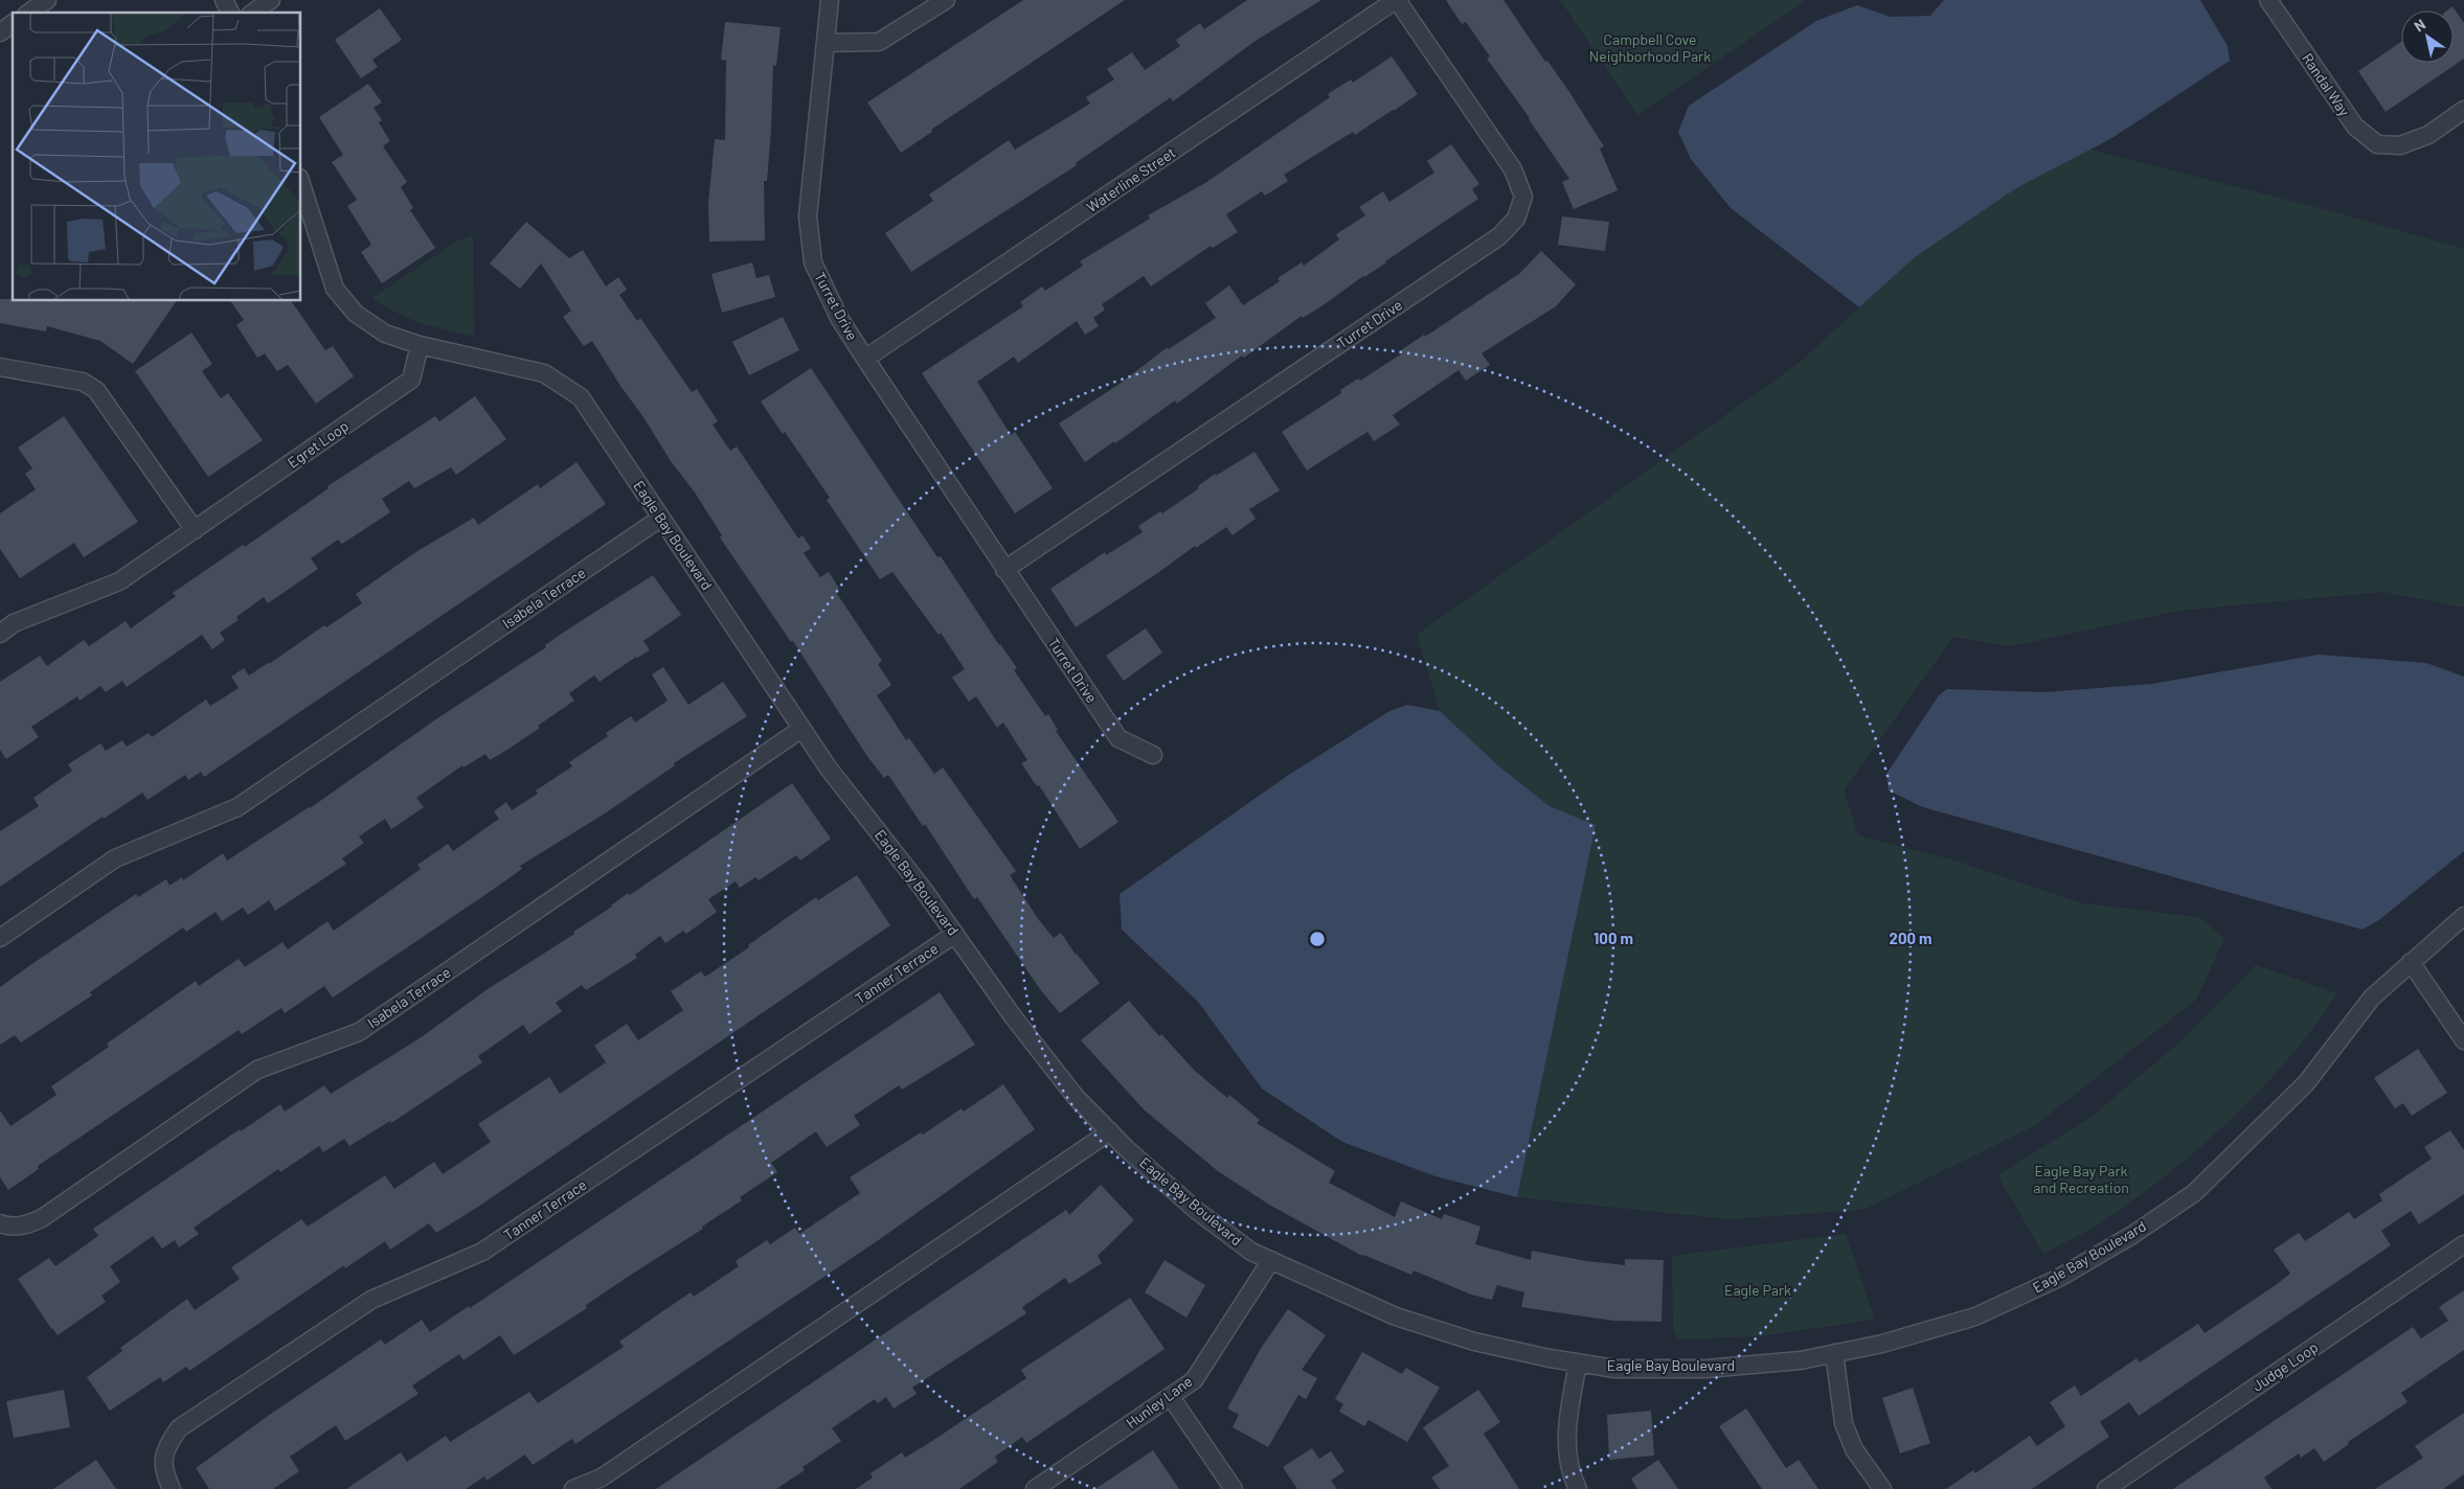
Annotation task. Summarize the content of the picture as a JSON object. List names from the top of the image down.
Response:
{
  "streets": {
    "street": [
      "Randal Way",
      "Waterline Street",
      "Turret Drive",
      "Egret Loop",
      "Eagle Bay Boulevard",
      "Isabela Terrace",
      "Tanner Terrace",
      "Judge Loop",
      "Hunley Lane"
    ]
  },
  "crossings": [
    ["Waterline Street", "Turret Drive"],
    ["Egret Loop", "Eagle Bay Boulevard"],
    ["Eagle Bay Boulevard", "Isabela Terrace"],
    ["Eagle Bay Boulevard", "Tanner Terrace"],
    ["Eagle Bay Boulevard", "Hunley Lane"]
  ],
  "parks": ["Campbell Cove Neighborhood Park", "Eagle Bay Park and Recreation", "Eagle Park"],
  "north": "top left",
  "rings": ["100 m", "200 m"]
}
